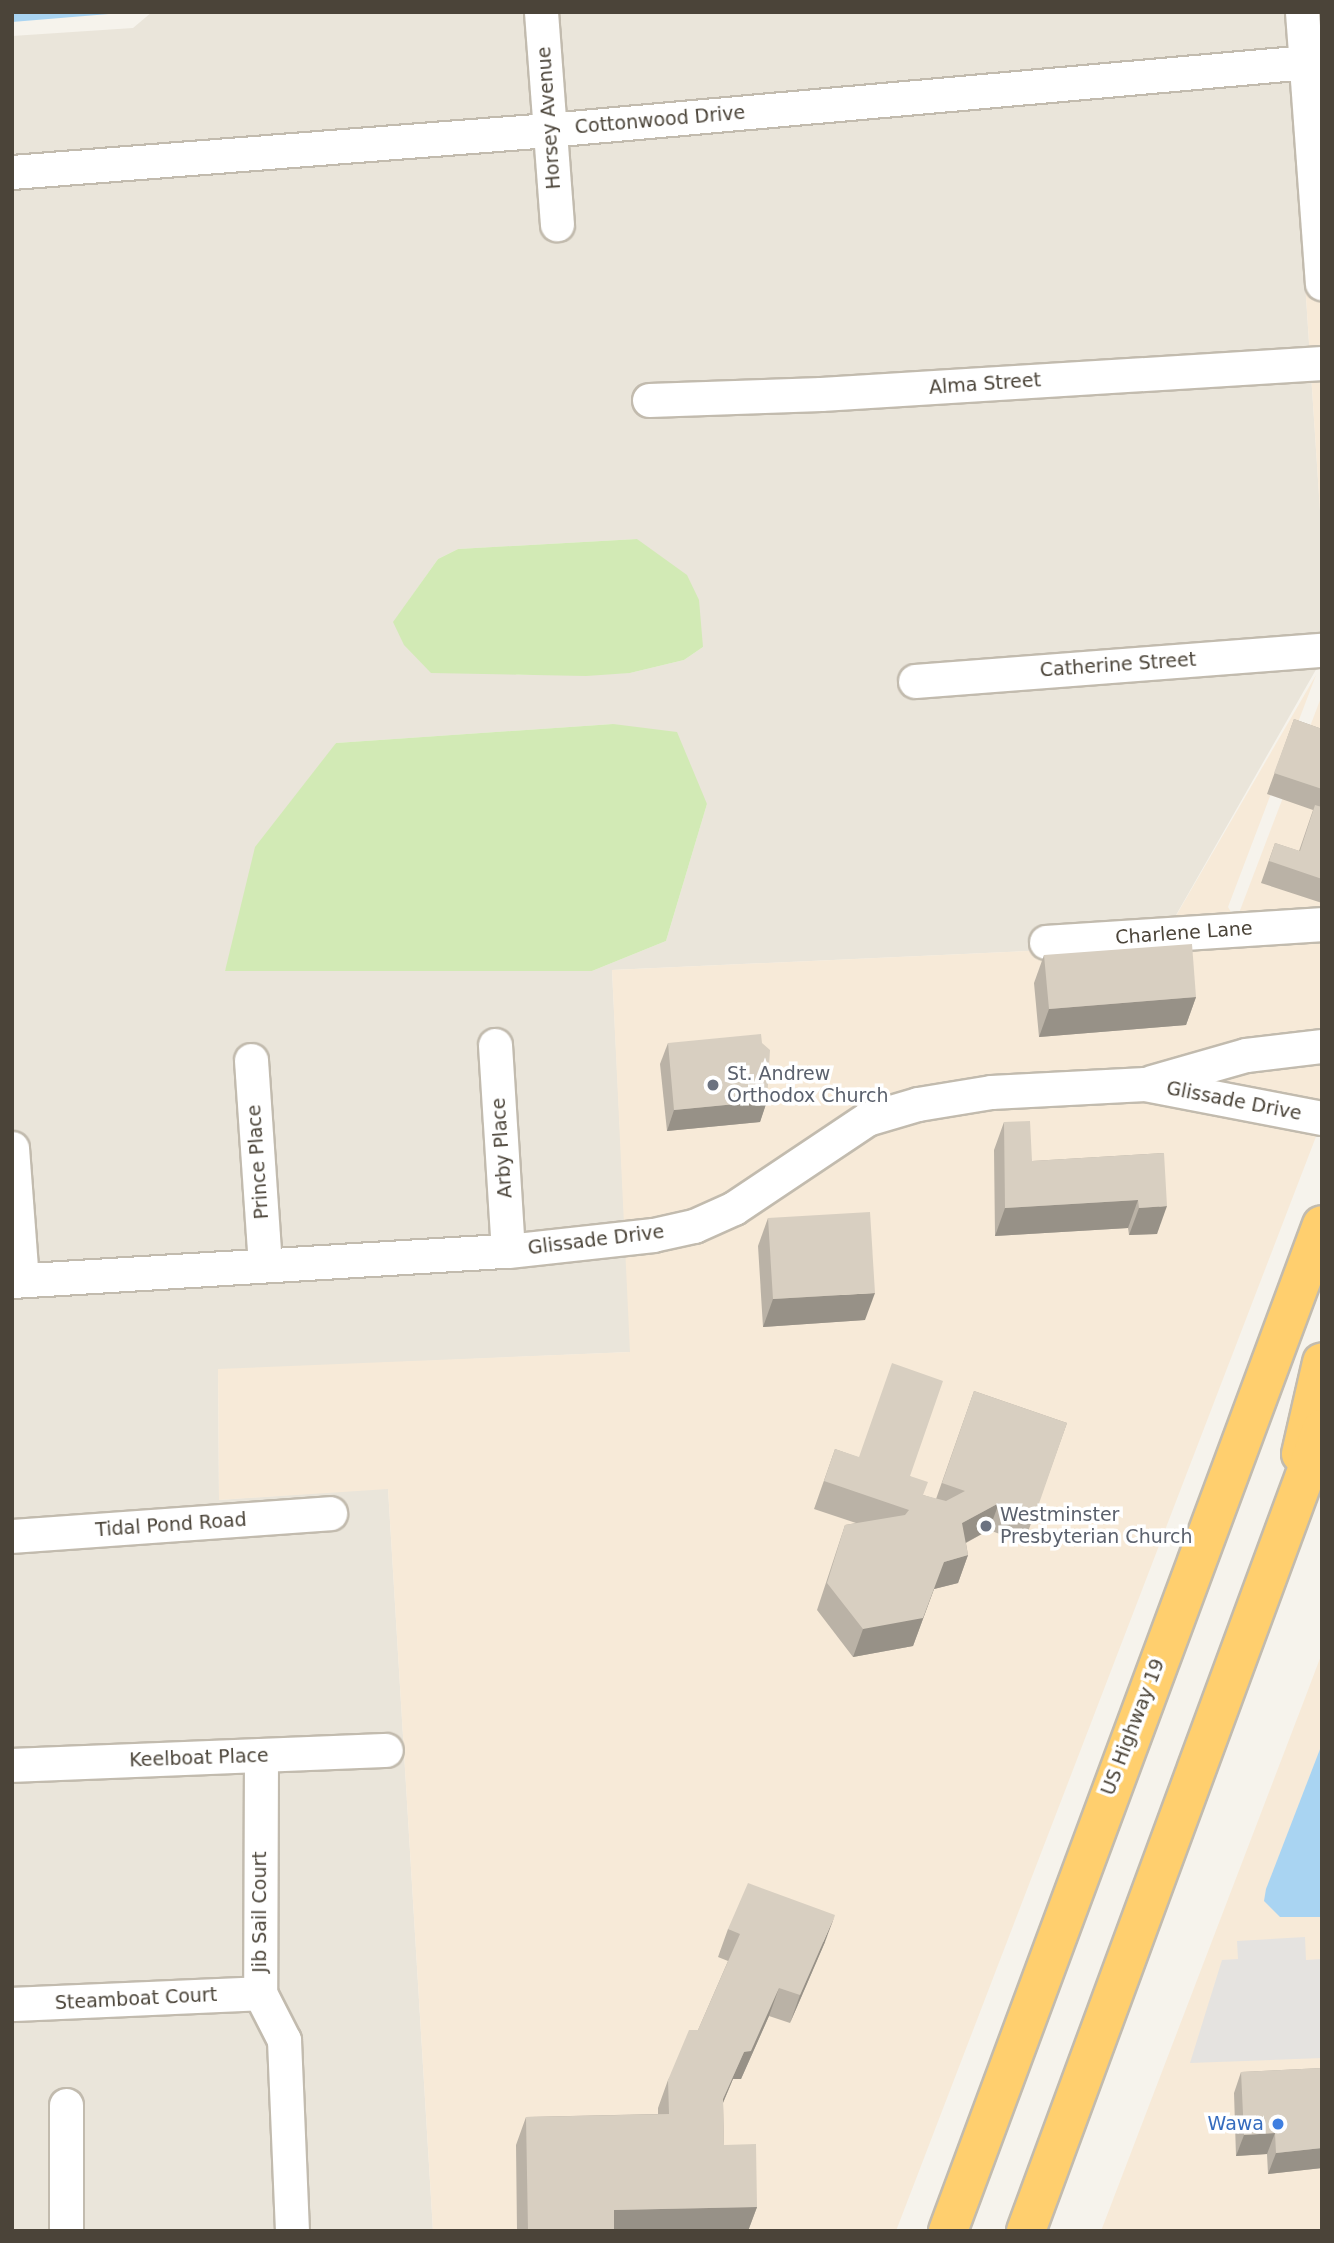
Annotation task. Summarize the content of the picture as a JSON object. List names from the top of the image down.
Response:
{
  "streets": {
    "highway": ["US Highway 19"],
    "street": [
      "Horsey Avenue",
      "Cottonwood Drive",
      "Alma Street",
      "Catherine Street",
      "Charlene Lane",
      "Glissade Drive",
      "Arby Place",
      "Prince Place",
      "Tidal Pond Road",
      "Keelboat Place",
      "Jib Sail Court",
      "Steamboat Court"
    ]
  },
  "crossings": [
    ["Horsey Avenue", "Cottonwood Drive"],
    ["Glissade Drive", "Arby Place"],
    ["Glissade Drive", "Prince Place"],
    ["Keelboat Place", "Jib Sail Court"],
    ["Jib Sail Court", "Steamboat Court"]
  ],
  "places": ["St. Andrew Orthodox Church", "Westminster Presbyterian Church", "Wawa"]
}
